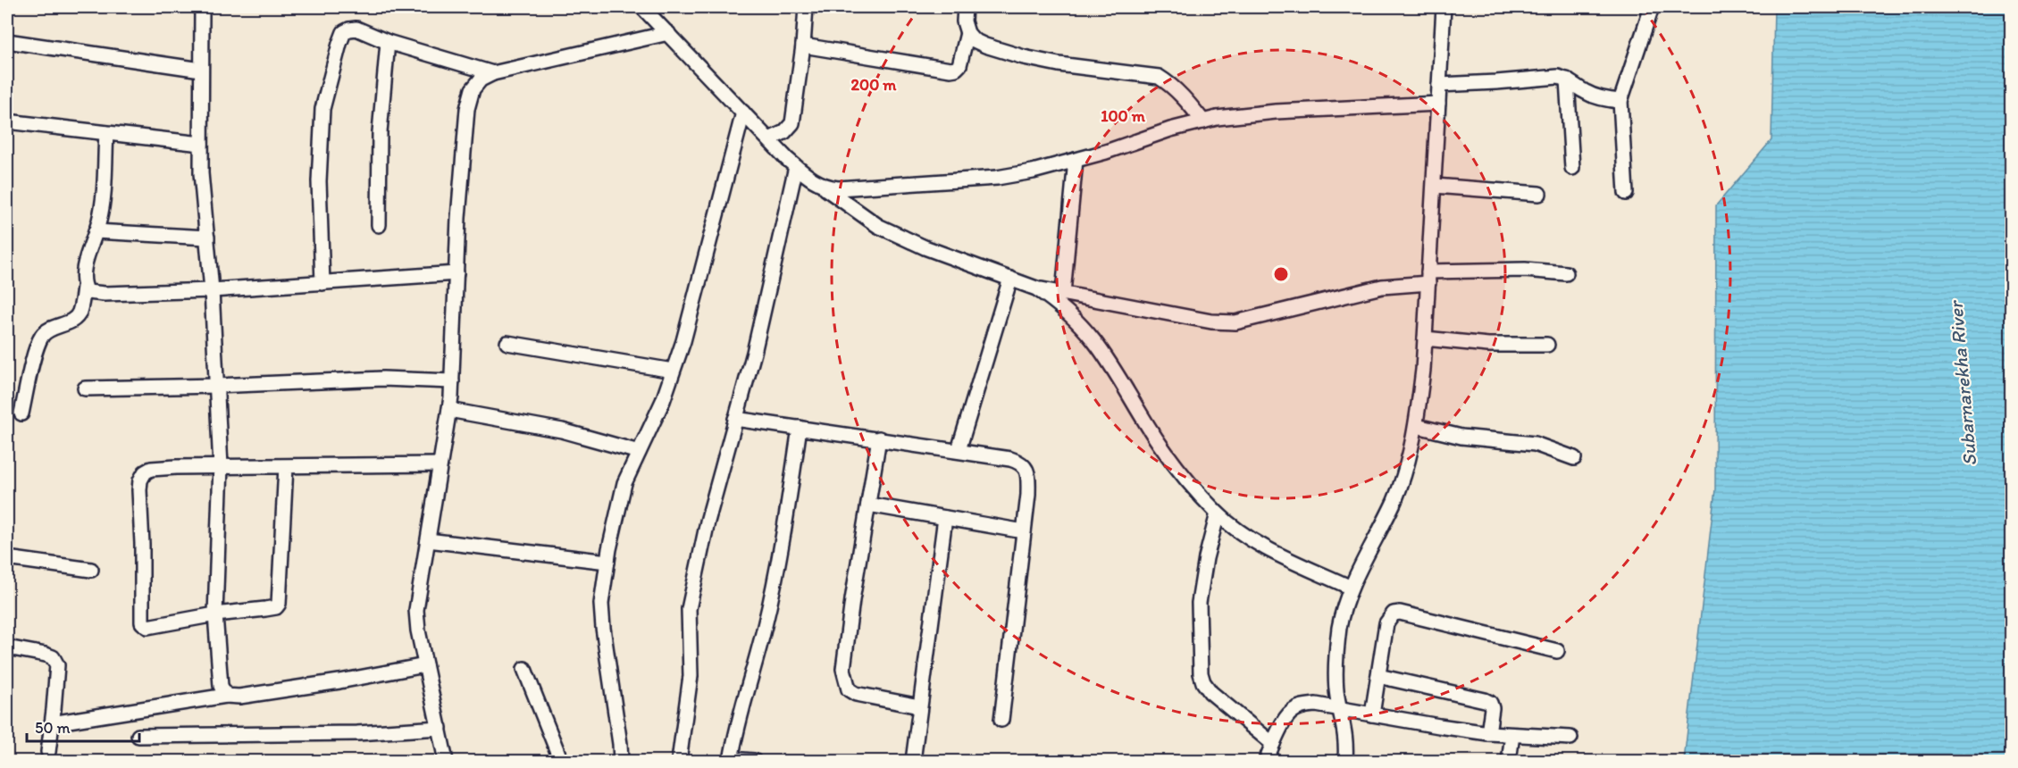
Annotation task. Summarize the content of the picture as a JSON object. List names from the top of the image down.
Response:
{
  "water": ["Subarnarekha River"],
  "scale_bar": "50 m",
  "rings": ["200 m", "100 m"]
}
